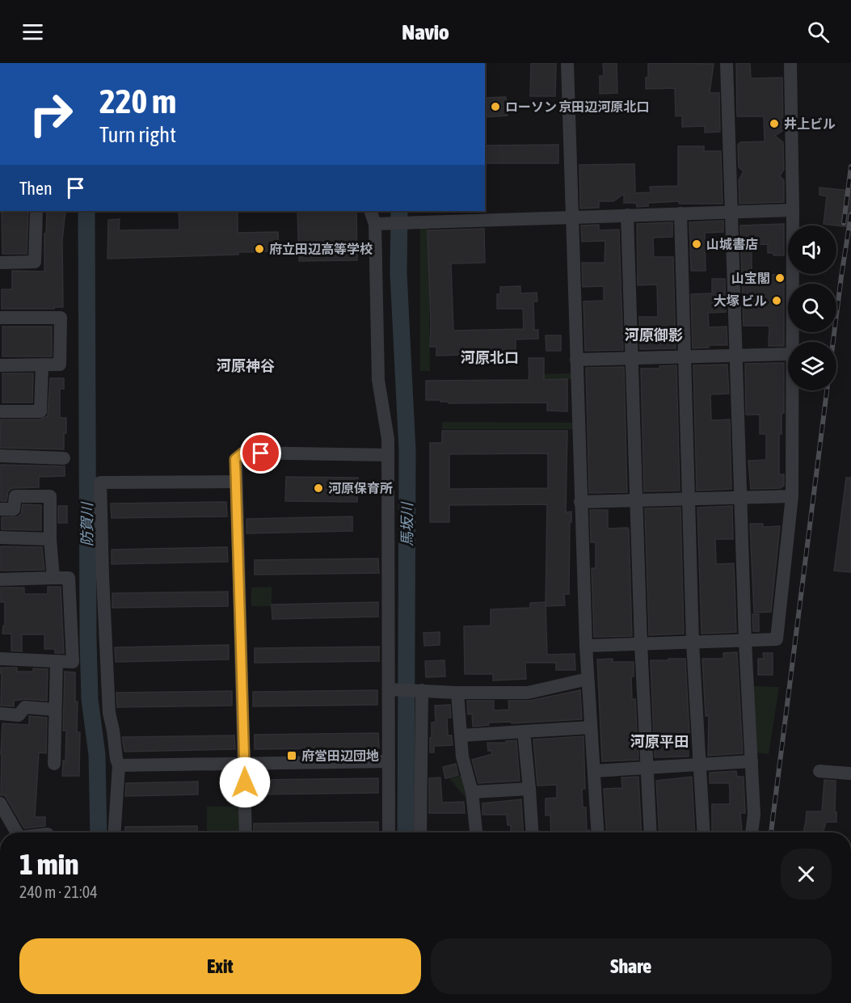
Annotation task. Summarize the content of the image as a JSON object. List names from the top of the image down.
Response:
{
  "districts": [
    "河原御影",
    "河原北口",
    "河原神谷",
    "河原平田"
  ],
  "water": ["防賀川", "馬坂川"],
  "places": {
    "other": [
      "ローソン 京田辺河原北口",
      "井上ビル",
      "山城書店",
      "府立田辺高等学校",
      "山宝閣",
      "大塚 ビル",
      "河原保育所"
    ],
    "transit": ["府営田辺団地"]
  },
  "page": {
    "header": "Navio",
    "turn": ["220 m", "Turn right"],
    "then": "Then",
    "heading": ["1 min", "240 m · 21:04"],
    "buttons": ["Exit", "Share"]
  }
}
